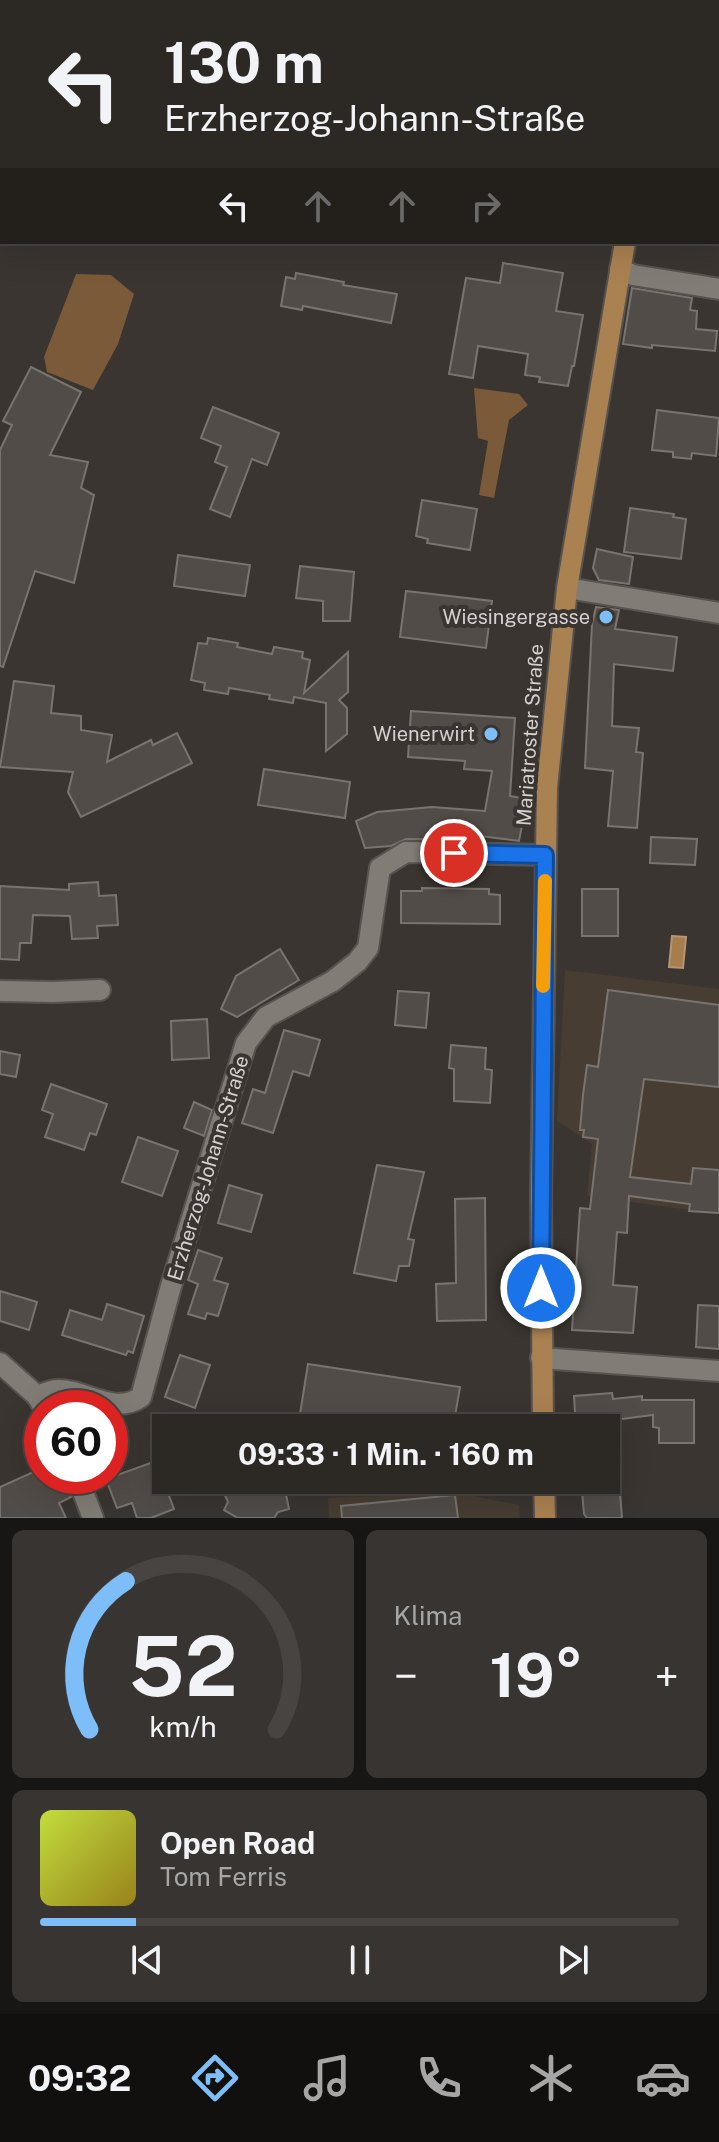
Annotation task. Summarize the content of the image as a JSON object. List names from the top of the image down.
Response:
{
  "streets": {
    "main road": ["Mariatroster Straße"],
    "street": ["Erzherzog-Johann-Straße"]
  },
  "crossings": [
    ["Mariatroster Straße", "Erzherzog-Johann-Straße"]
  ],
  "places": ["Wiesingergasse", "Wienerwirt"],
  "page": {
    "turn": ["130 m", "Erzherzog-Johann-Straße"],
    "limit": "60",
    "trip": "09:33 · 1 Min. · 160 m",
    "tile": "Klima",
    "heat": ["−", "19°", "+"],
    "song": ["Open Road", "Tom Ferris"],
    "tabs": "09:32",
    "gauge": ["52", "km/h"]
  }
}
